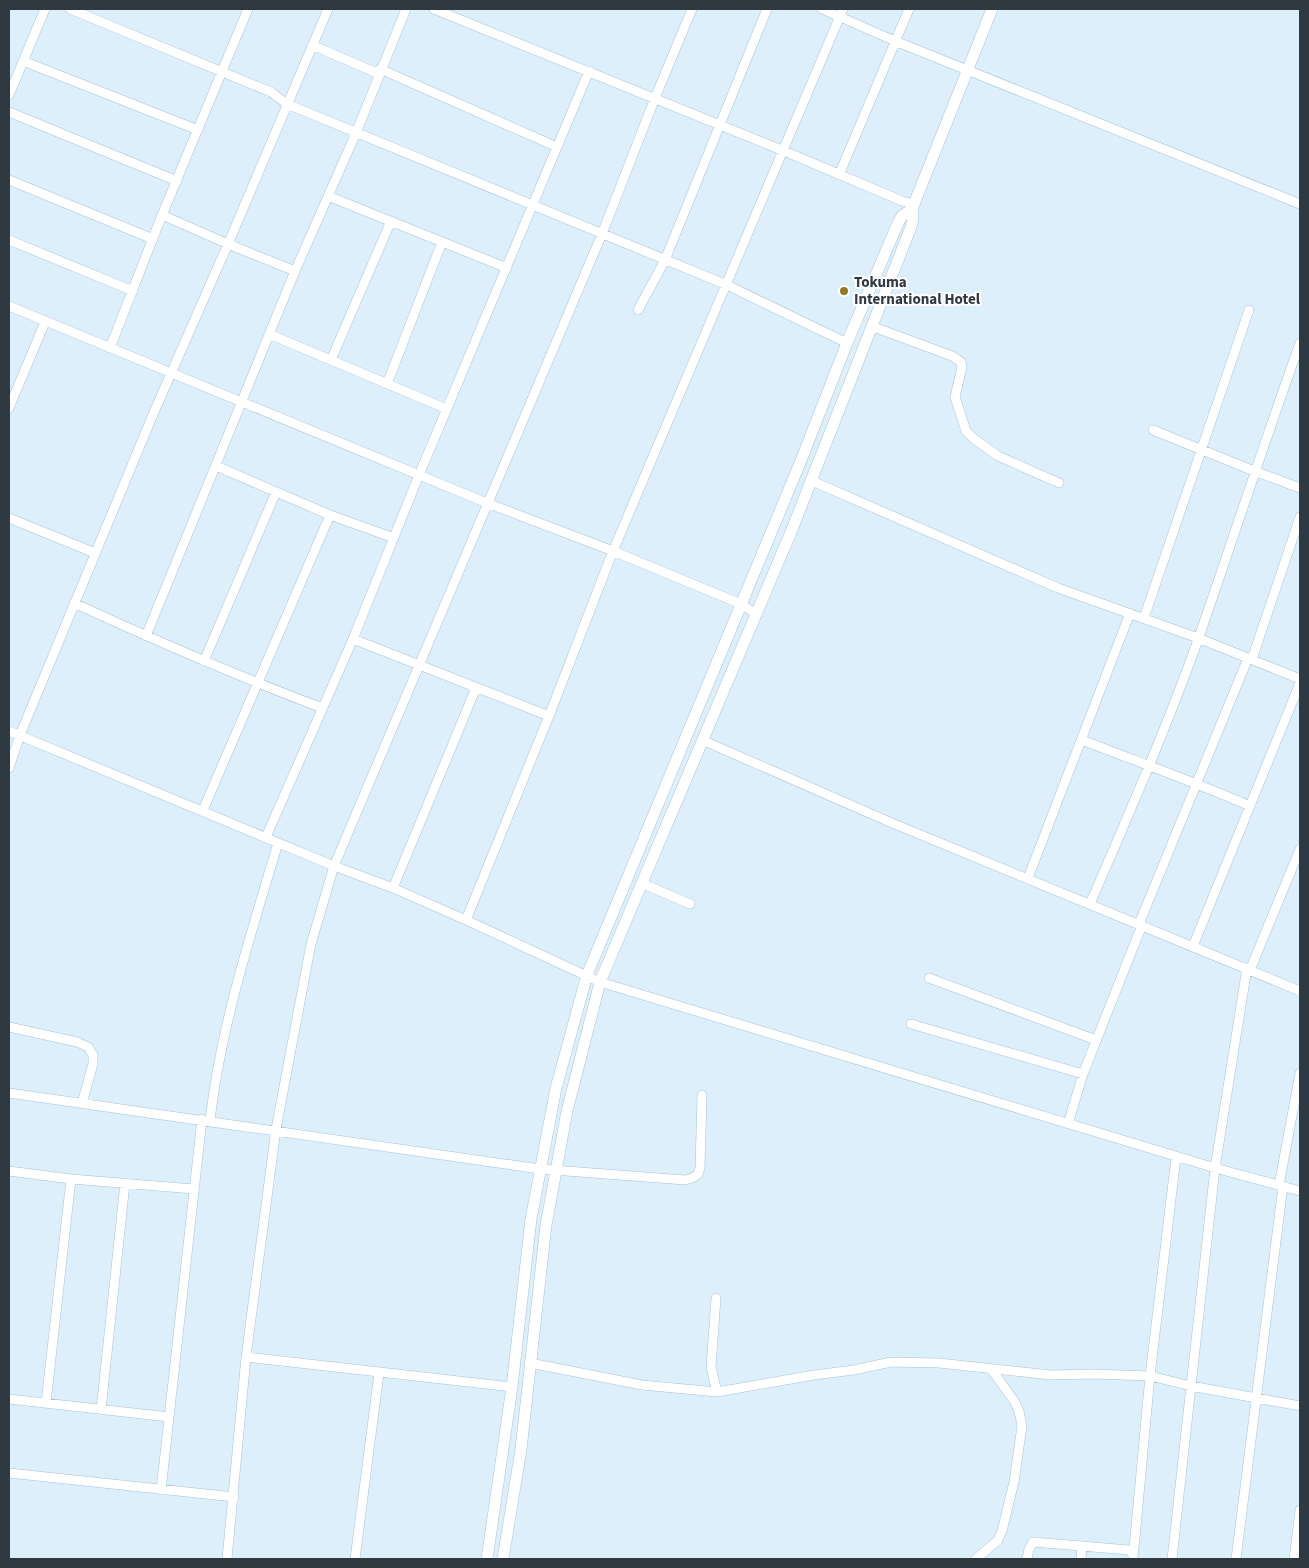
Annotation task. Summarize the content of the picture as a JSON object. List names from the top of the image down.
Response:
{
  "places": ["Tokuma International Hotel"]
}
